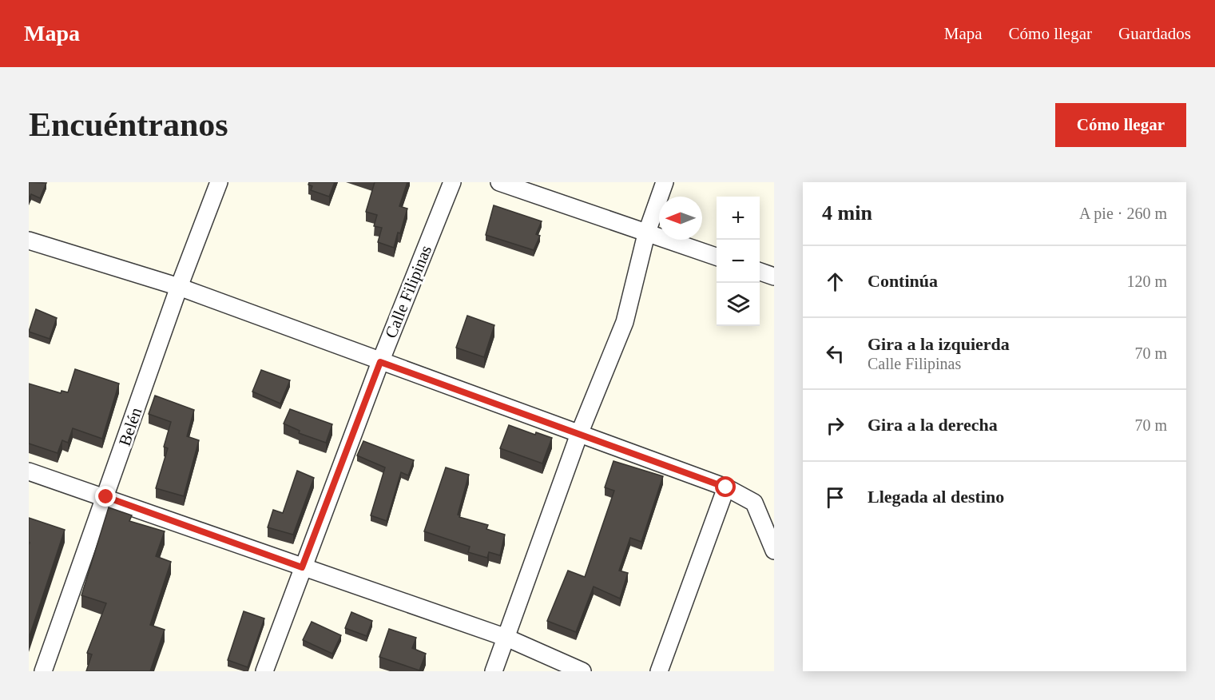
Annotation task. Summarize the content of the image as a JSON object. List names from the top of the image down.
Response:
{
  "streets": {
    "street": ["Calle Filipinas", "Belén"]
  },
  "north": "left",
  "page": {
    "header": "Mapa",
    "nav": ["Mapa", "Cómo llegar", "Guardados"],
    "buttons": "Cómo llegar",
    "title": "Encuéntranos",
    "heading": ["4 min", "A pie · 260 m"],
    "map_buttons": ["+", "−"],
    "list": [
      ["Continúa", "120 m"],
      ["Gira a la izquierda", "Calle Filipinas", "70 m"],
      ["Gira a la derecha", "70 m"],
      "Llegada al destino"
    ]
  }
}
